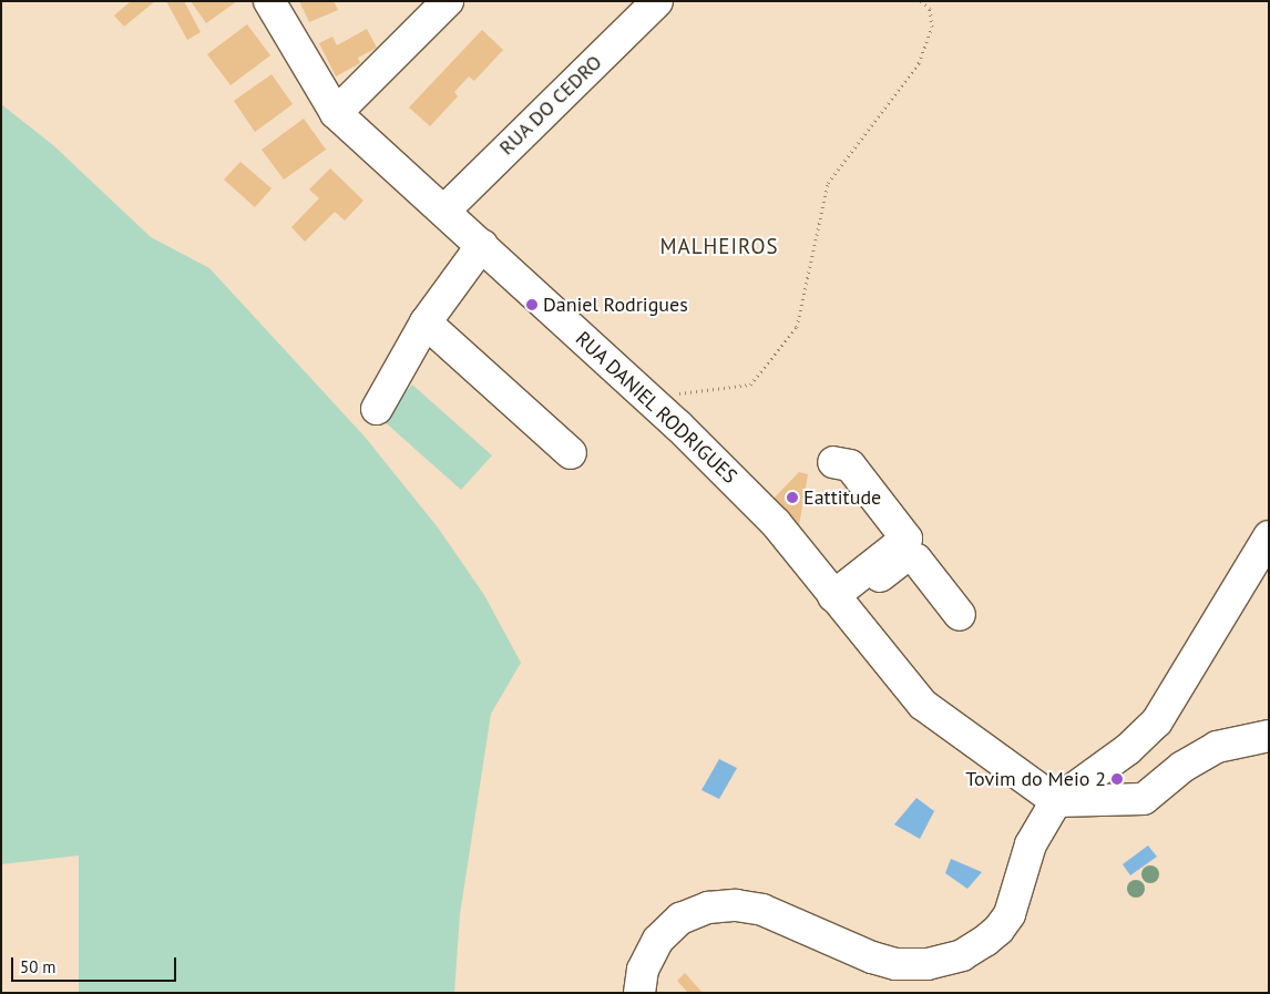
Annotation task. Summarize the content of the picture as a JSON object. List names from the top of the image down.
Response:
{
  "streets": {
    "street": ["RUA DO CEDRO", "RUA DANIEL RODRIGUES"]
  },
  "crossings": [
    ["RUA DO CEDRO", "RUA DANIEL RODRIGUES"]
  ],
  "districts": ["MALHEIROS"],
  "places": ["Daniel Rodrigues", "Eattitude", "Tovim do Meio 2"],
  "scale_bar": "50 m"
}
